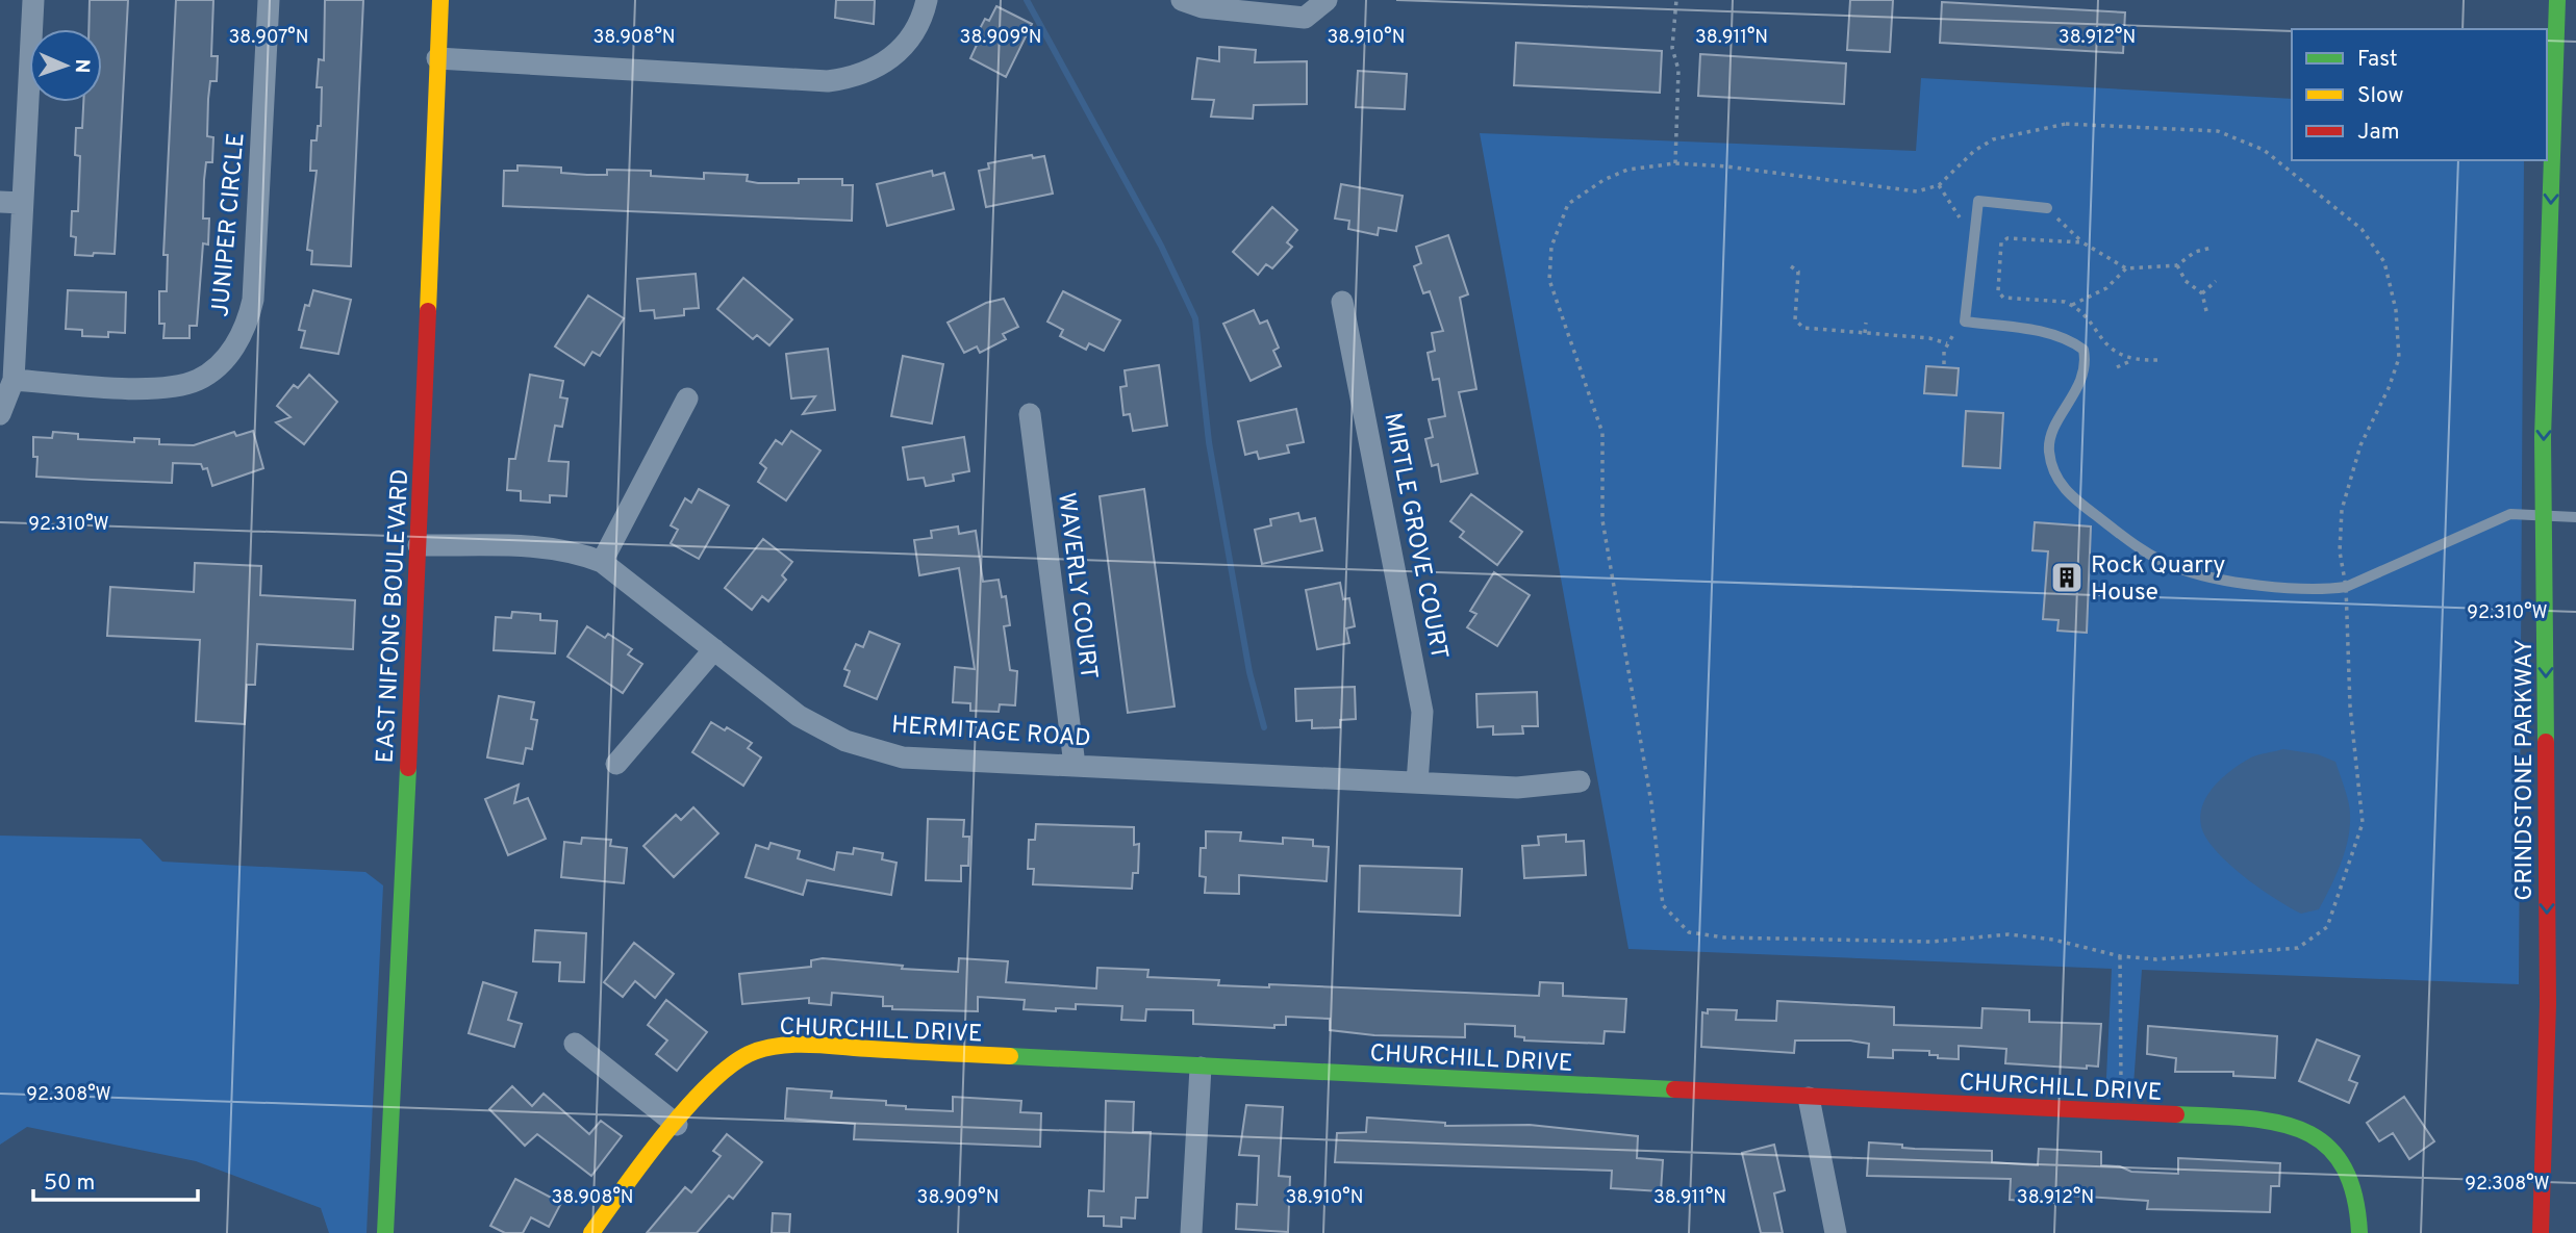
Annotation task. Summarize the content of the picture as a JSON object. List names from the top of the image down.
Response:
{
  "streets": {
    "street": [
      "JUNIPER CIRCLE",
      "MIRTLE GROVE COURT",
      "WAVERLY COURT",
      "EAST NIFONG BOULEVARD",
      "HERMITAGE ROAD",
      "GRINDSTONE PARKWAY",
      "CHURCHILL DRIVE"
    ]
  },
  "crossings": [
    ["MIRTLE GROVE COURT", "HERMITAGE ROAD"],
    ["WAVERLY COURT", "HERMITAGE ROAD"],
    ["EAST NIFONG BOULEVARD", "HERMITAGE ROAD"]
  ],
  "one_way": ["GRINDSTONE PARKWAY"],
  "places": {
    "building": ["Rock Quarry House"]
  },
  "legend": ["Fast", "Slow", "Jam"],
  "scale_bar": "50 m",
  "north": "right",
  "coordinates": [
    "38.907°N",
    "38.908°N",
    "38.909°N",
    "38.910°N",
    "38.911°N",
    "38.912°N",
    "92.310°W",
    "92.308°W"
  ]
}
